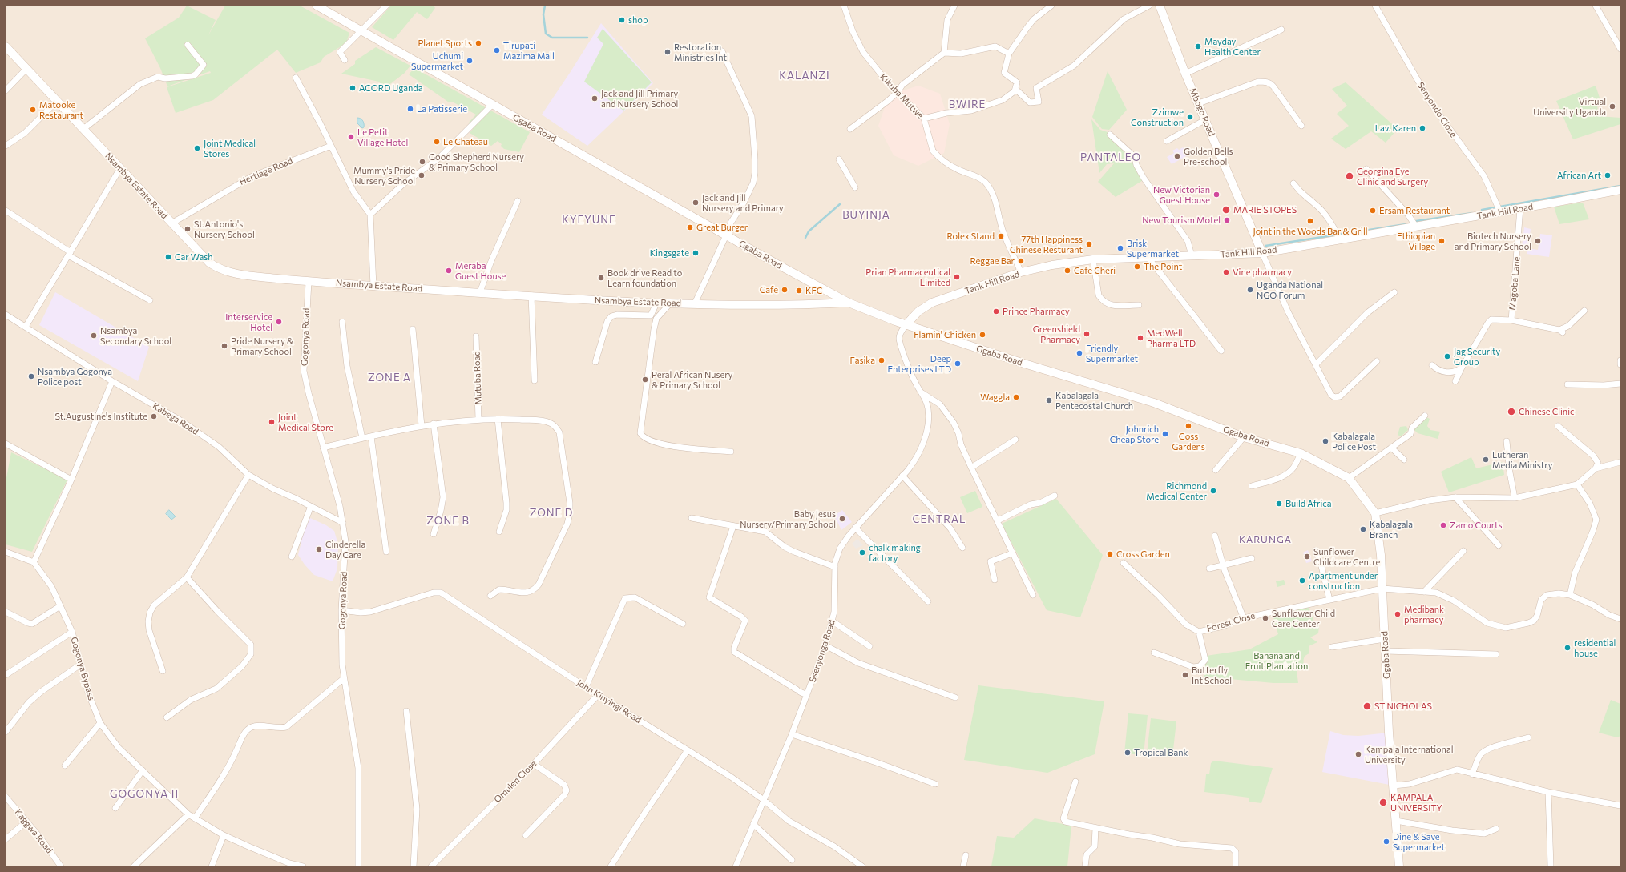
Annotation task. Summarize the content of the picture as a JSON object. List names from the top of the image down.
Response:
{
  "streets": {
    "street": [
      "Kikuba Mutwe",
      "Senyondo Close",
      "Mbogo Road",
      "Ggaba Road",
      "Hertiage Road",
      "Nsambya Estate Road",
      "Tank Hill Road",
      "Magoba Lane",
      "Gogonya Road",
      "Mutuba Road",
      "Kabega Road",
      "Forest Close",
      "Ssenyonga Road",
      "Gogonya Bypass",
      "John Kinyingi Road",
      "Omulen Close",
      "Kaggwa Road"
    ]
  },
  "crossings": [
    ["Kikuba Mutwe", "Tank Hill Road"],
    ["Senyondo Close", "Tank Hill Road"],
    ["Mbogo Road", "Tank Hill Road"],
    ["Ggaba Road", "Nsambya Estate Road"],
    ["Ggaba Road", "Tank Hill Road"],
    ["Ggaba Road", "Forest Close"],
    ["Ggaba Road", "Ssenyonga Road"],
    ["Hertiage Road", "Nsambya Estate Road"],
    ["Nsambya Estate Road", "Gogonya Road"],
    ["Tank Hill Road", "Magoba Lane"],
    ["Tank Hill Road", "Ssenyonga Road"],
    ["Gogonya Road", "Kabega Road"],
    ["Gogonya Road", "John Kinyingi Road"],
    ["Ssenyonga Road", "John Kinyingi Road"],
    ["John Kinyingi Road", "Omulen Close"]
  ],
  "districts": [
    "KALANZI",
    "BWIRE",
    "PANTALEO",
    "BUYINJA",
    "KYEYUNE",
    "ZONE A",
    "ZONE D",
    "CENTRAL",
    "ZONE B",
    "KARUNGA",
    "GOGONYA II"
  ],
  "parks": ["Banana and Fruit Plantation"],
  "places": [
    "shop",
    "Planet Sports",
    "Mayday Health Center",
    "Tirupati Mazima Mall",
    "Restoration Ministries Intl",
    "Uchumi Supermarket",
    "ACORD Uganda",
    "Jack and Jill Primary and Nursery School",
    "Virtual University Uganda",
    "La Patisserie",
    "Matooke Restaurant",
    "Zzimwe Construction",
    "Lav. Karen",
    "Le Petit Village Hotel",
    "Le Chateau",
    "Joint Medical Stores",
    "Golden Bells Pre-school",
    "Good Shepherd Nursery & Primary School",
    "Mummy's Pride Nursery School",
    "African Art",
    "Georgina Eye Clinic and Surgery",
    "New Victorian Guest House",
    "Jack and Jill Nursery and Primary",
    "MARIE STOPES",
    "Ersam Restaurant",
    "New Tourism Motel",
    "Joint in the Woods Bar & Grill",
    "Great Burger",
    "St.Antonio's Nursery School",
    "Rolex Stand",
    "Ethiopian Village",
    "Biotech Nursery and Primary School",
    "77th Happiness Chinese Resturant",
    "Brisk Supermarket",
    "Kingsgate",
    "Car Wash",
    "Reggae Bar",
    "The Point",
    "Meraba Guest House",
    "Cafe Cheri",
    "Vine pharmacy",
    "Prian Pharmaceutical Limited",
    "Book drive Read to Learn foundation",
    "Cafe",
    "Uganda National NGO Forum",
    "KFC",
    "Prince Pharmacy",
    "Interservice Hotel",
    "Greenshield Pharmacy",
    "Flamin' Chicken",
    "Nsambya Secondary School",
    "MedWell Pharma LTD",
    "Pride Nursery & Primary School",
    "Friendly Supermarket",
    "Jag Security Group",
    "Fasika",
    "Deep Enterprises LTD",
    "Nsambya Gogonya Police post",
    "Peral African Nusery & Primary School",
    "Waggla",
    "Kabalagala Pentecostal Church",
    "Chinese Clinic",
    "St.Augustine's Institute",
    "Joint Medical Store",
    "Goss Gardens",
    "Johnrich Cheap Store",
    "Kabalagala Police Post",
    "Lutheran Media Ministry",
    "Richmond Medical Center",
    "Build Africa",
    "Baby Jesus Nursery/Primary School",
    "Zamo Courts",
    "Kabalagala Branch",
    "Cinderella Day Care",
    "chalk making factory",
    "Cross Garden",
    "Sunflower Childcare Centre",
    "Apartment under construction",
    "Medibank pharmacy",
    "Sunflower Child Care Center",
    "residential house",
    "Butterfly Int School",
    "ST NICHOLAS",
    "Tropical Bank",
    "Kampala International University",
    "KAMPALA UNIVERSITY",
    "Dine & Save Supermarket"
  ]
}
